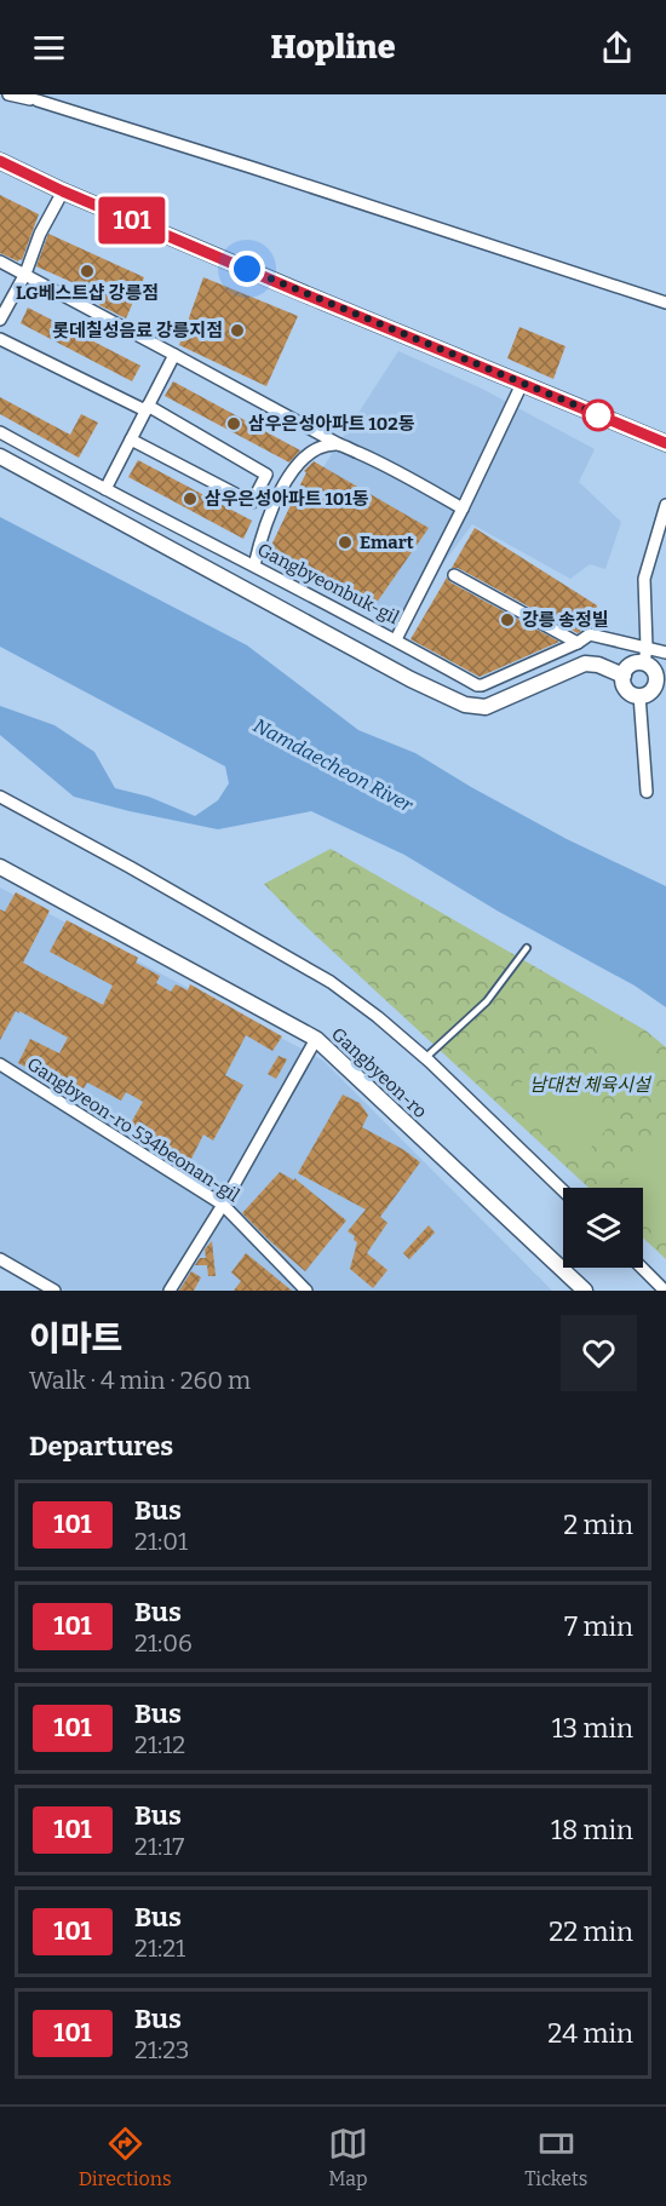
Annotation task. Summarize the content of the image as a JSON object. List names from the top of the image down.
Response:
{
  "streets": {
    "street": ["Gangbyeonbuk-gil", "Gangbyeon-ro", "Gangbyeon-ro 534beonan-gil"]
  },
  "water": ["Namdaecheon River"],
  "parks": ["남대천 체육시설"],
  "places": [
    "LG베스트샵 강릉점",
    "롯데칠성음료 강릉지점",
    "삼우은성아파트 102동",
    "삼우은성아파트 101동",
    "Emart",
    "강릉 송정빌"
  ],
  "lines": ["bus line 101"],
  "page": {
    "header": "Hopline",
    "on_map": "101",
    "heading": [
      ["이마트", "Walk · 4 min · 260 m"],
      "Departures"
    ],
    "list": [
      {
        "mark": "101",
        "name": "Bus",
        "note": "21:01",
        "value": "2 min"
      },
      {
        "mark": "101",
        "name": "Bus",
        "note": "21:06",
        "value": "7 min"
      },
      {
        "mark": "101",
        "name": "Bus",
        "note": "21:12",
        "value": "13 min"
      },
      {
        "mark": "101",
        "name": "Bus",
        "note": "21:17",
        "value": "18 min"
      },
      {
        "mark": "101",
        "name": "Bus",
        "note": "21:21",
        "value": "22 min"
      },
      {
        "mark": "101",
        "name": "Bus",
        "note": "21:23",
        "value": "24 min"
      }
    ],
    "tabs": ["Directions", "Map", "Tickets"]
  }
}
